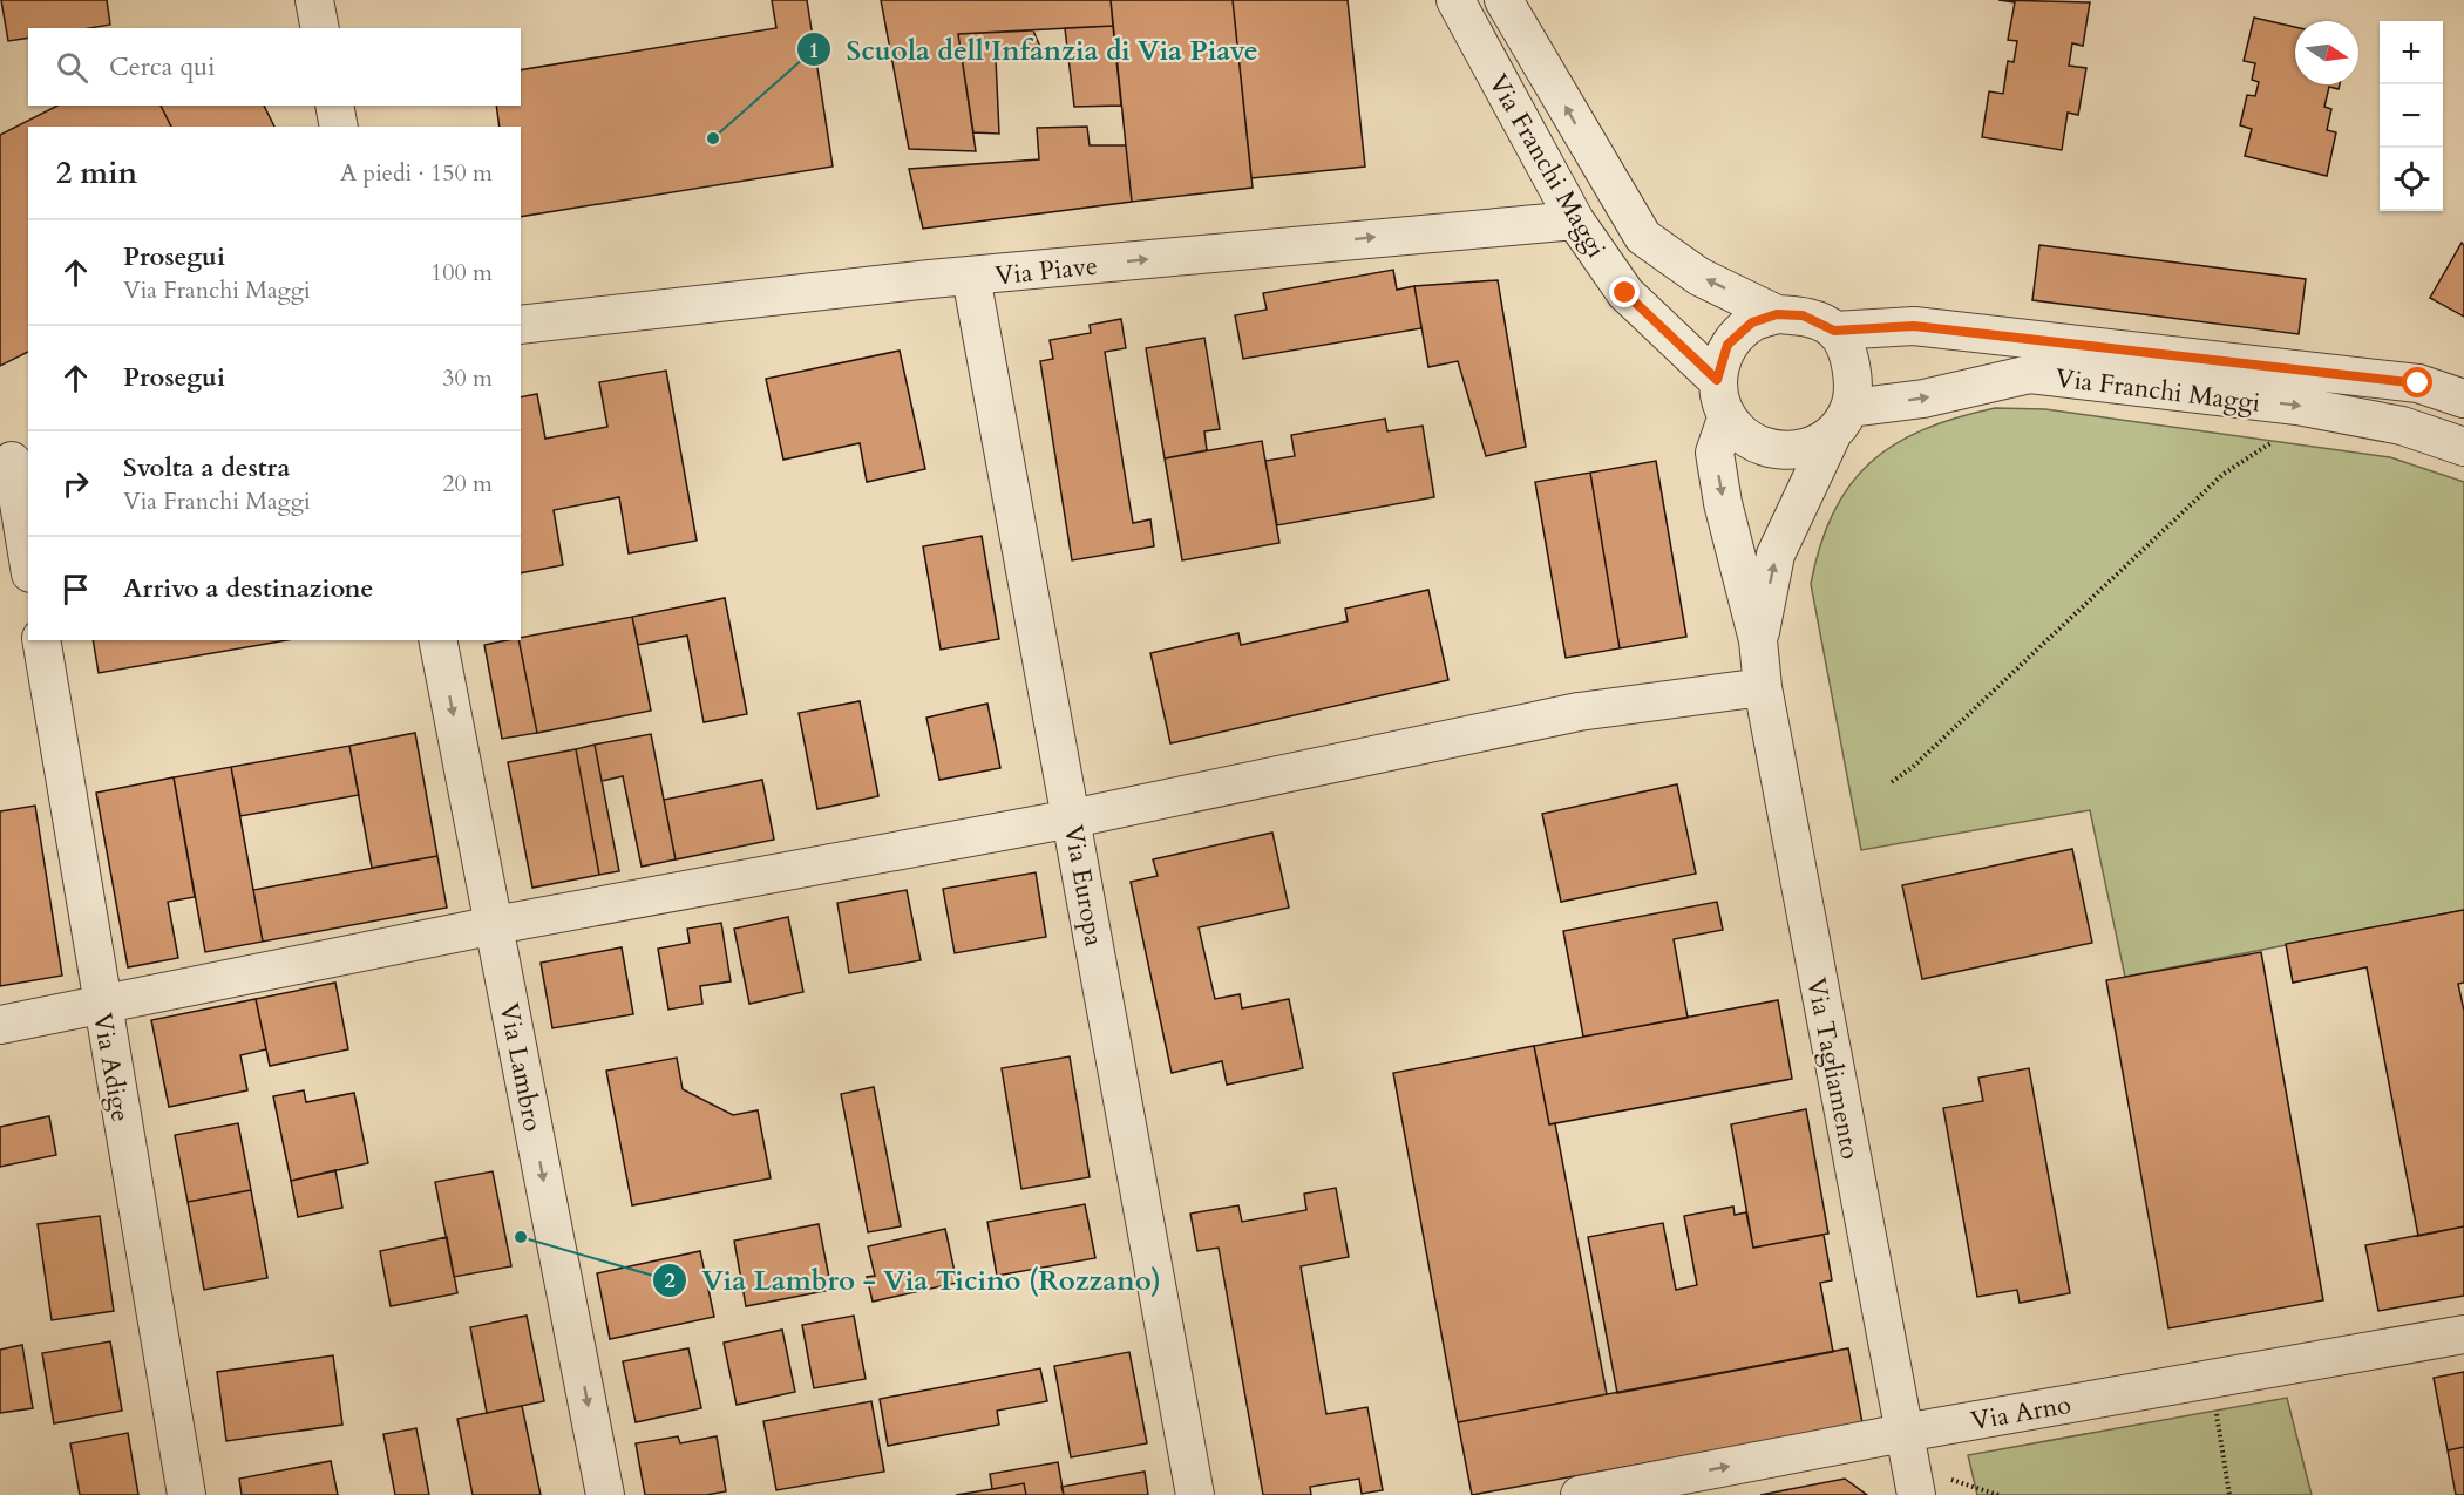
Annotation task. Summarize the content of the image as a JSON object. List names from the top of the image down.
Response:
{
  "streets": {
    "street": [
      "Via Franchi Maggi",
      "Via Piave",
      "Via Europa",
      "Via Adige",
      "Via Lambro",
      "Via Tagliamento",
      "Via Arno"
    ]
  },
  "crossings": [
    ["Via Franchi Maggi", "Via Piave"],
    ["Via Franchi Maggi", "Via Tagliamento"],
    ["Via Piave", "Via Europa"],
    ["Via Tagliamento", "Via Arno"]
  ],
  "one_way": ["Via Piave", "Via Lambro", "Via Arno"],
  "places": ["Scuola dell'Infanzia di Via Piave", "Via Lambro - Via Ticino (Rozzano)"],
  "north": "right",
  "page": {
    "map_buttons": ["+", "−"],
    "search": "Cerca qui",
    "heading": ["2 min", "A piedi · 150 m"],
    "list": [
      ["Prosegui", "Via Franchi Maggi", "100 m"],
      ["Prosegui", "30 m"],
      ["Svolta a destra", "Via Franchi Maggi", "20 m"],
      "Arrivo a destinazione"
    ]
  }
}
